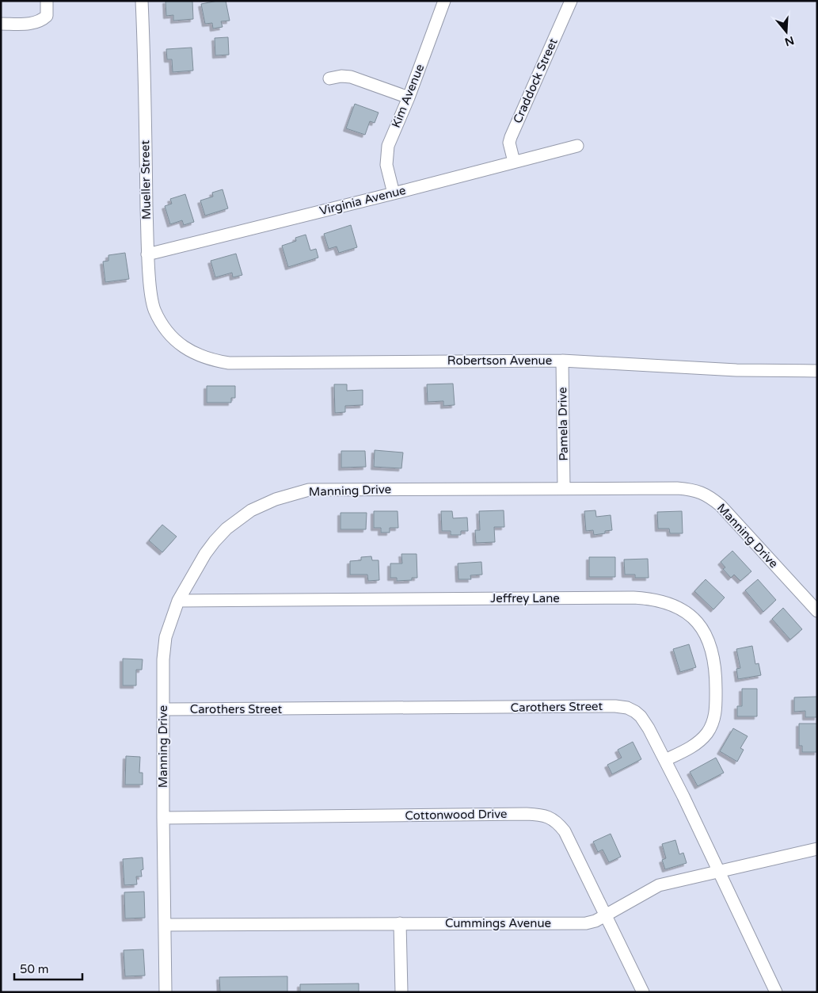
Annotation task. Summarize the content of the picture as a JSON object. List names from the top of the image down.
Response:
{
  "streets": {
    "street": [
      "Craddock Street",
      "Kim Avenue",
      "Mueller Street",
      "Virginia Avenue",
      "Robertson Avenue",
      "Pamela Drive",
      "Manning Drive",
      "Jeffrey Lane",
      "Carothers Street",
      "Cottonwood Drive",
      "Cummings Avenue"
    ]
  },
  "crossings": [
    ["Craddock Street", "Virginia Avenue"],
    ["Kim Avenue", "Virginia Avenue"],
    ["Mueller Street", "Virginia Avenue"],
    ["Mueller Street", "Robertson Avenue"],
    ["Robertson Avenue", "Pamela Drive"],
    ["Pamela Drive", "Manning Drive"],
    ["Manning Drive", "Jeffrey Lane"],
    ["Manning Drive", "Carothers Street"],
    ["Manning Drive", "Cottonwood Drive"],
    ["Manning Drive", "Cummings Avenue"],
    ["Jeffrey Lane", "Carothers Street"],
    ["Carothers Street", "Cummings Avenue"],
    ["Cottonwood Drive", "Cummings Avenue"]
  ],
  "scale_bar": "50 m",
  "north": "bottom"
}
